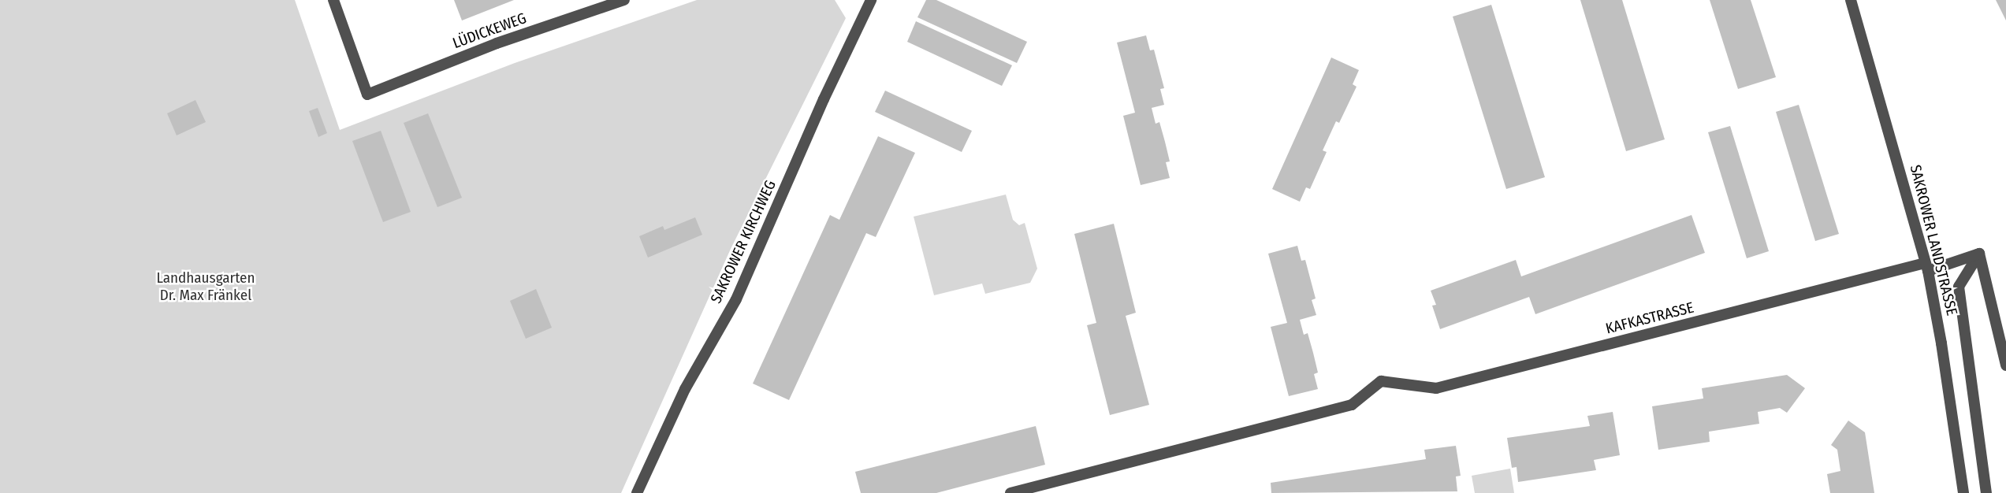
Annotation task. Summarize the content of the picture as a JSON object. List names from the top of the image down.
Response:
{
  "streets": {
    "street": [
      "LÜDICKEWEG",
      "SAKROWER LANDSTRASSE",
      "SAKROWER KIRCHWEG",
      "KAFKASTRASSE"
    ]
  },
  "crossings": [
    ["SAKROWER LANDSTRASSE", "KAFKASTRASSE"]
  ],
  "parks": ["Landhausgarten Dr. Max Fränkel"]
}
